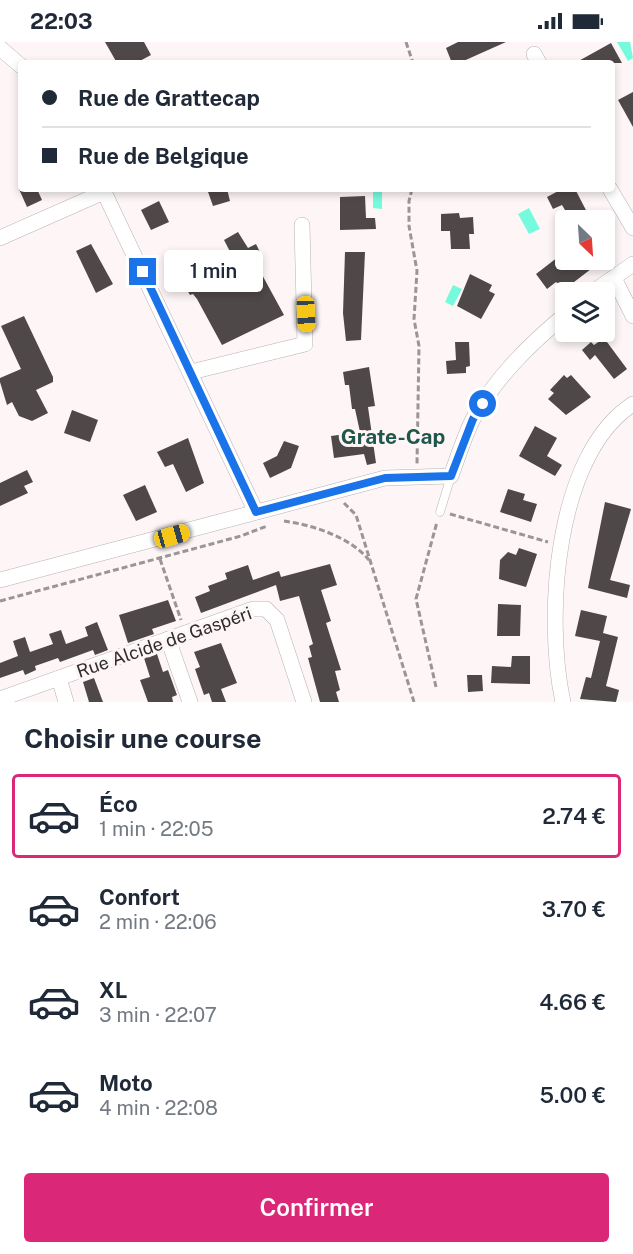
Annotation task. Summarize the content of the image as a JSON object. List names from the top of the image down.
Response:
{
  "streets": {
    "street": ["Rue Alcide de Gaspéri"]
  },
  "districts": ["Grate-Cap"],
  "north": "bottom right",
  "page": {
    "status": "22:03",
    "banner": ["Rue de Grattecap", "Rue de Belgique"],
    "bubble": "1 min",
    "heading": "Choisir une course",
    "list": [
      {
        "name": "Éco",
        "note": "1 min · 22:05",
        "value": "2.74 €"
      },
      {
        "name": "Confort",
        "note": "2 min · 22:06",
        "value": "3.70 €"
      },
      {
        "name": "XL",
        "note": "3 min · 22:07",
        "value": "4.66 €"
      },
      {
        "name": "Moto",
        "note": "4 min · 22:08",
        "value": "5.00 €"
      }
    ],
    "buttons": "Confirmer"
  }
}
